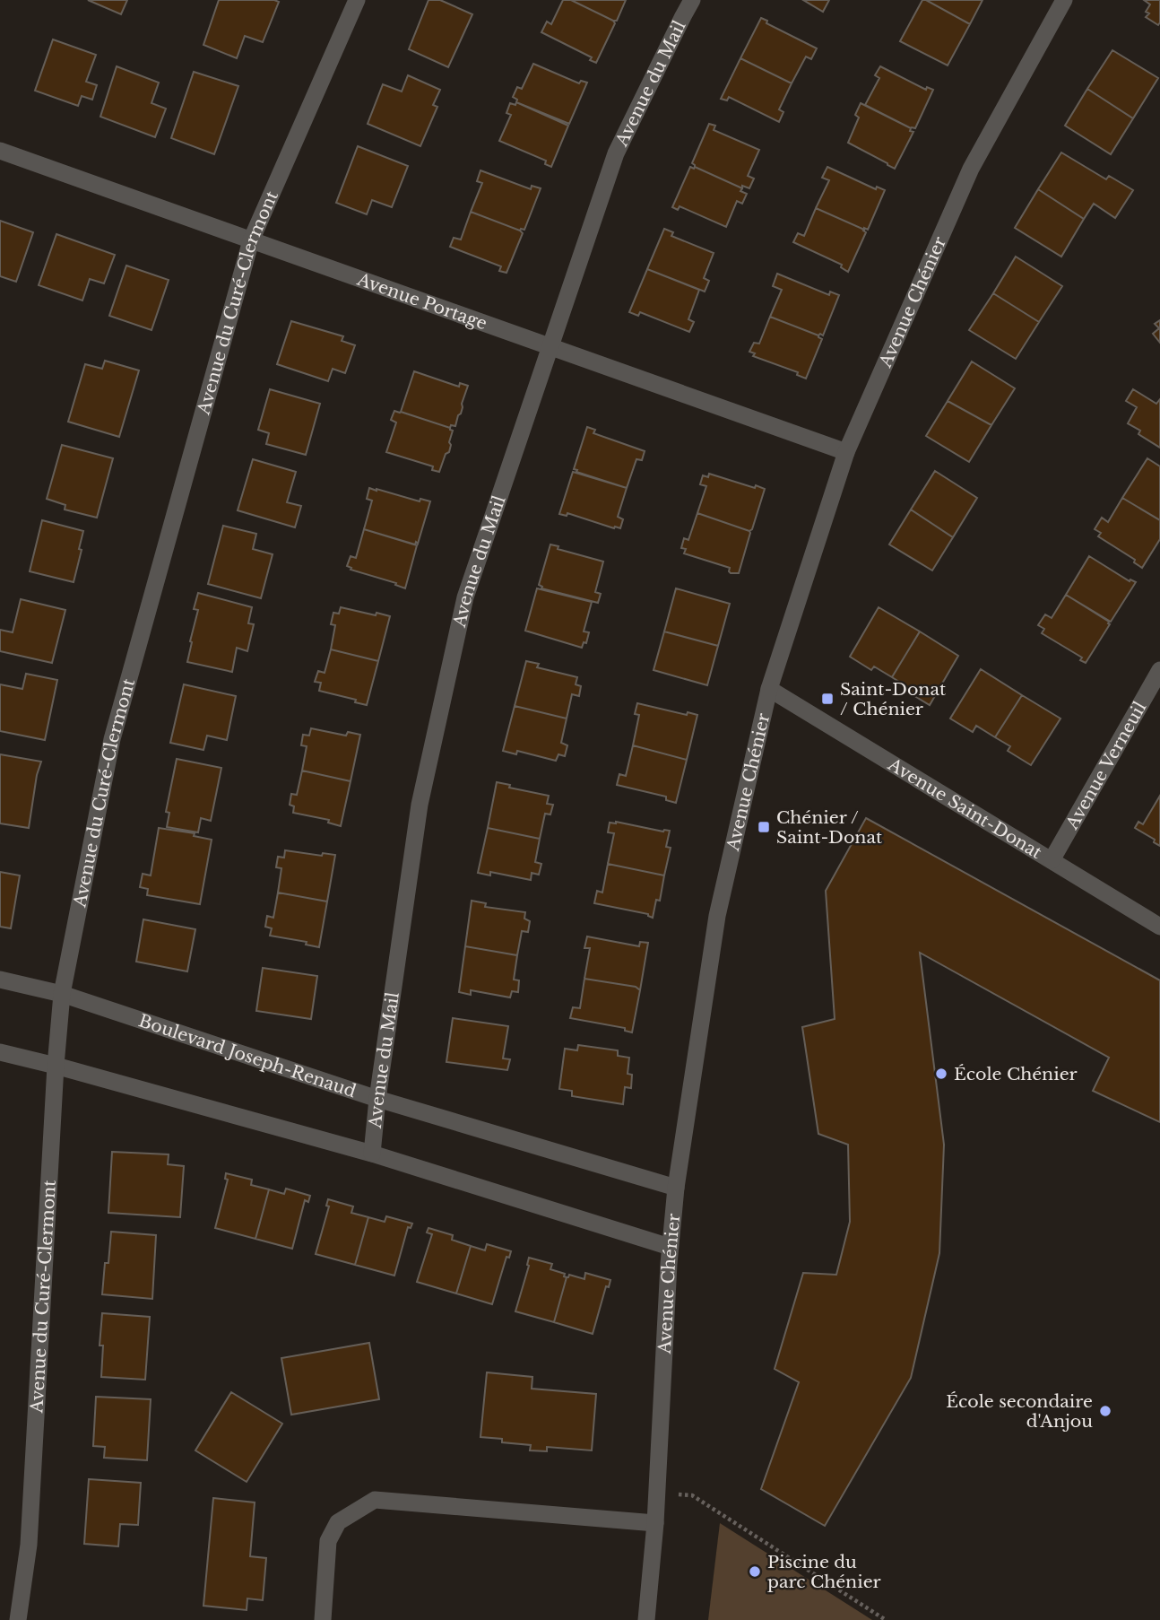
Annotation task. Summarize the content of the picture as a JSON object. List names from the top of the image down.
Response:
{
  "streets": {
    "street": [
      "Avenue du Mail",
      "Avenue Chénier",
      "Avenue du Curé-Clermont",
      "Avenue Portage",
      "Avenue Verneuil",
      "Avenue Saint-Donat",
      "Boulevard Joseph-Renaud"
    ]
  },
  "crossings": [
    ["Avenue du Mail", "Avenue Portage"],
    ["Avenue du Mail", "Boulevard Joseph-Renaud"],
    ["Avenue Chénier", "Avenue Portage"],
    ["Avenue Chénier", "Avenue Saint-Donat"],
    ["Avenue Chénier", "Boulevard Joseph-Renaud"],
    ["Avenue du Curé-Clermont", "Avenue Portage"],
    ["Avenue du Curé-Clermont", "Boulevard Joseph-Renaud"],
    ["Avenue Verneuil", "Avenue Saint-Donat"]
  ],
  "places": {
    "transit": ["Saint-Donat / Chénier", "Chénier / Saint-Donat"],
    "other": ["École Chénier", "École secondaire d'Anjou", "Piscine du parc Chénier"]
  }
}
